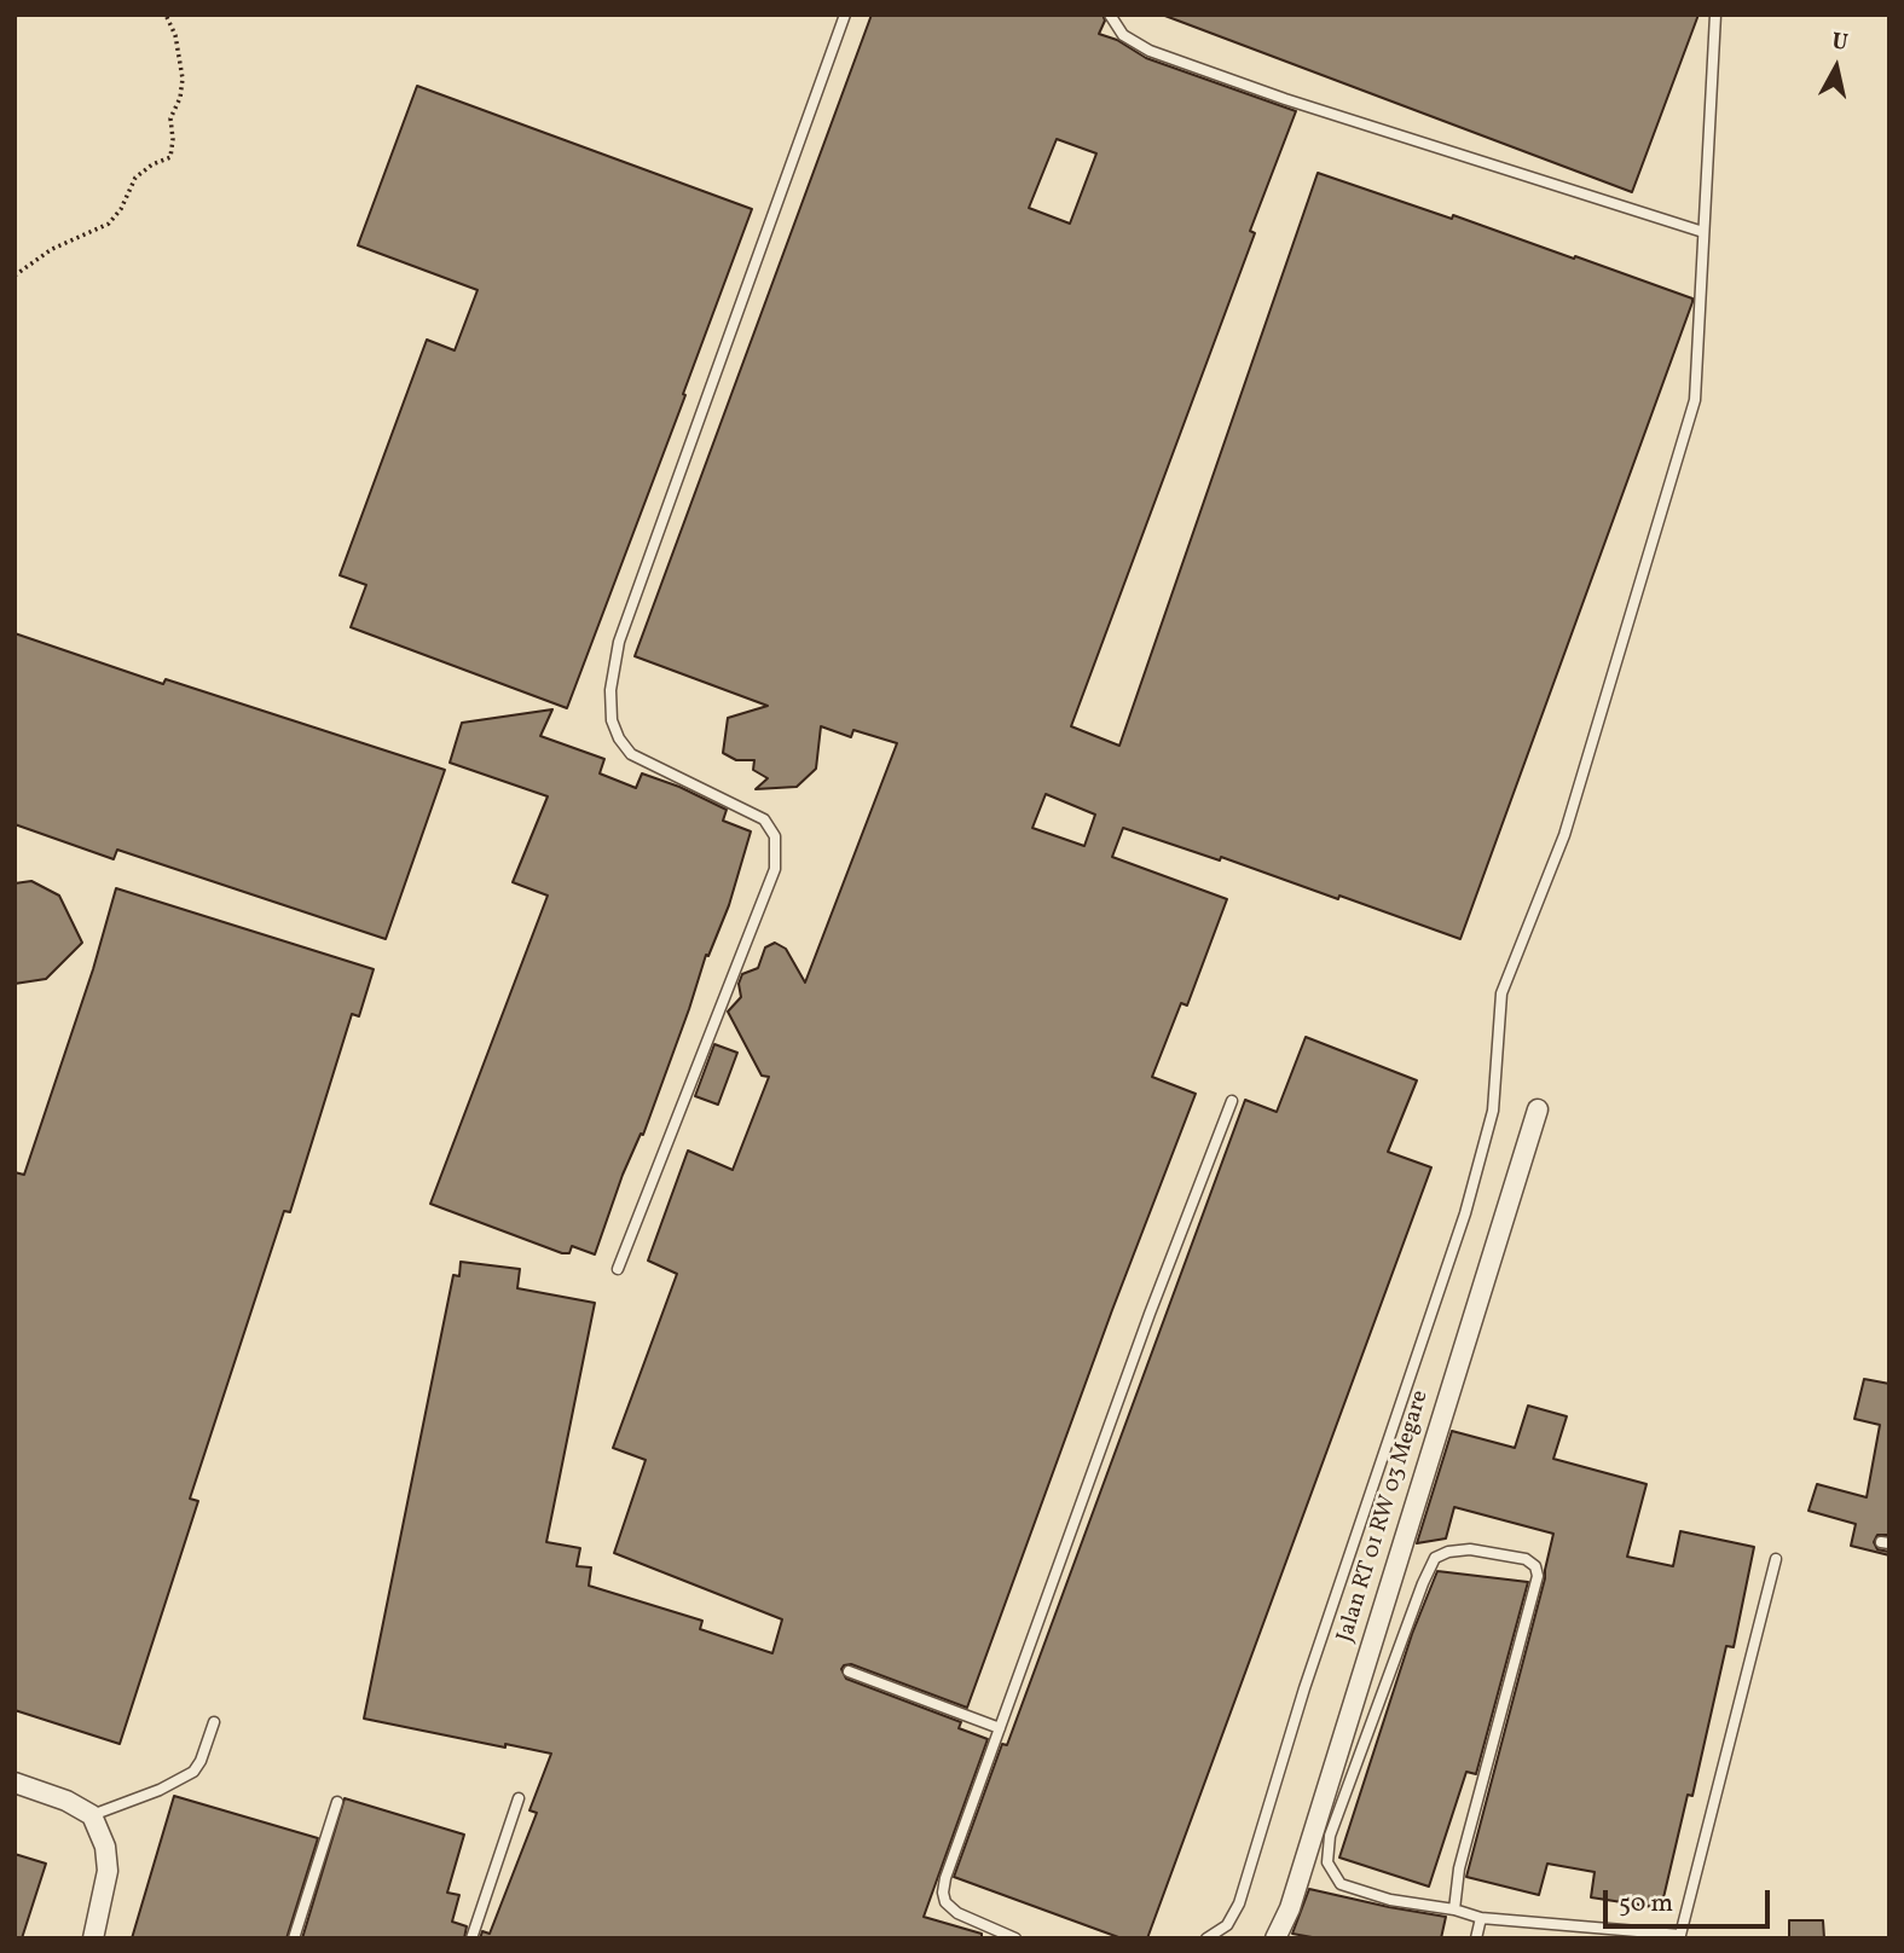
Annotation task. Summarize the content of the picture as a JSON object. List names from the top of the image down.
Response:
{
  "streets": {
    "street": ["Jalan RT 01 RW 03 Megare"]
  },
  "scale_bar": "50 m",
  "north": "top"
}
